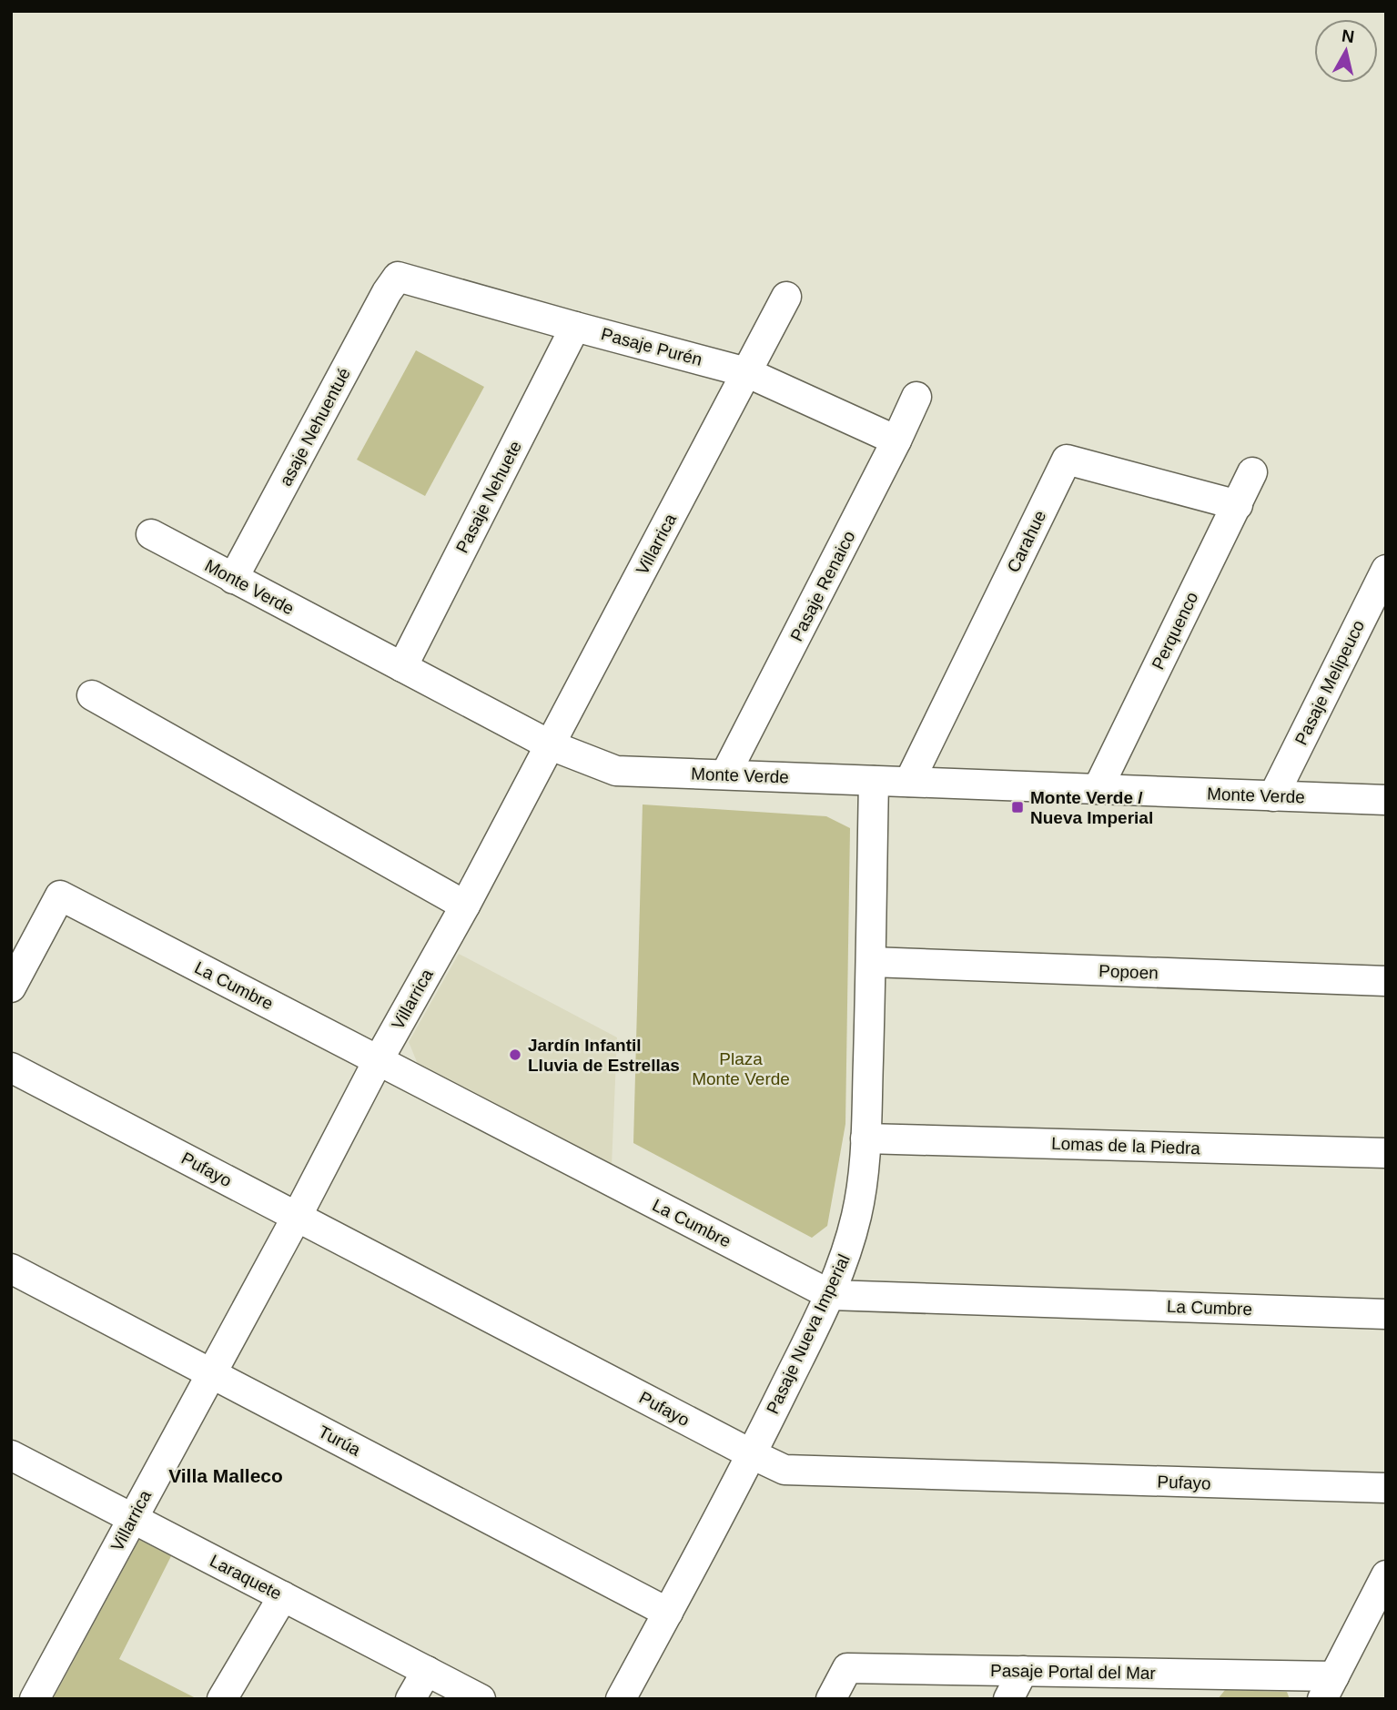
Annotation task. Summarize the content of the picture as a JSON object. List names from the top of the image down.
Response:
{
  "streets": {
    "street": [
      "Pasaje Purén",
      "asaje Nehuentué",
      "Pasaje Nehuete",
      "Carahue",
      "Villarrica",
      "Pasaje Renaico",
      "Monte Verde",
      "Perquenco",
      "Pasaje Melipeuco",
      "Popoen",
      "La Cumbre",
      "Lomas de la Piedra",
      "Pufayo",
      "Pasaje Nueva Imperial",
      "Turúa",
      "Laraquete",
      "Pasaje Portal del Mar"
    ]
  },
  "crossings": [
    ["Pasaje Purén", "asaje Nehuentué"],
    ["Pasaje Purén", "Pasaje Nehuete"],
    ["Pasaje Purén", "Villarrica"],
    ["Pasaje Purén", "Pasaje Renaico"],
    ["asaje Nehuentué", "Monte Verde"],
    ["Pasaje Nehuete", "Monte Verde"],
    ["Carahue", "Monte Verde"],
    ["Carahue", "Perquenco"],
    ["Villarrica", "Monte Verde"],
    ["Villarrica", "La Cumbre"],
    ["Villarrica", "Pufayo"],
    ["Villarrica", "Turúa"],
    ["Villarrica", "Laraquete"],
    ["Pasaje Renaico", "Monte Verde"],
    ["Monte Verde", "Perquenco"],
    ["Monte Verde", "Pasaje Melipeuco"],
    ["Monte Verde", "Pasaje Nueva Imperial"],
    ["Popoen", "Pasaje Nueva Imperial"],
    ["La Cumbre", "Pasaje Nueva Imperial"],
    ["Lomas de la Piedra", "Pasaje Nueva Imperial"],
    ["Pufayo", "Pasaje Nueva Imperial"],
    ["Pasaje Nueva Imperial", "Turúa"]
  ],
  "districts": ["Villa Malleco"],
  "parks": ["Plaza Monte Verde"],
  "places": {
    "transit": ["Monte Verde / Nueva Imperial"],
    "other": ["Jardín Infantil Lluvia de Estrellas"]
  },
  "north": "top"
}
